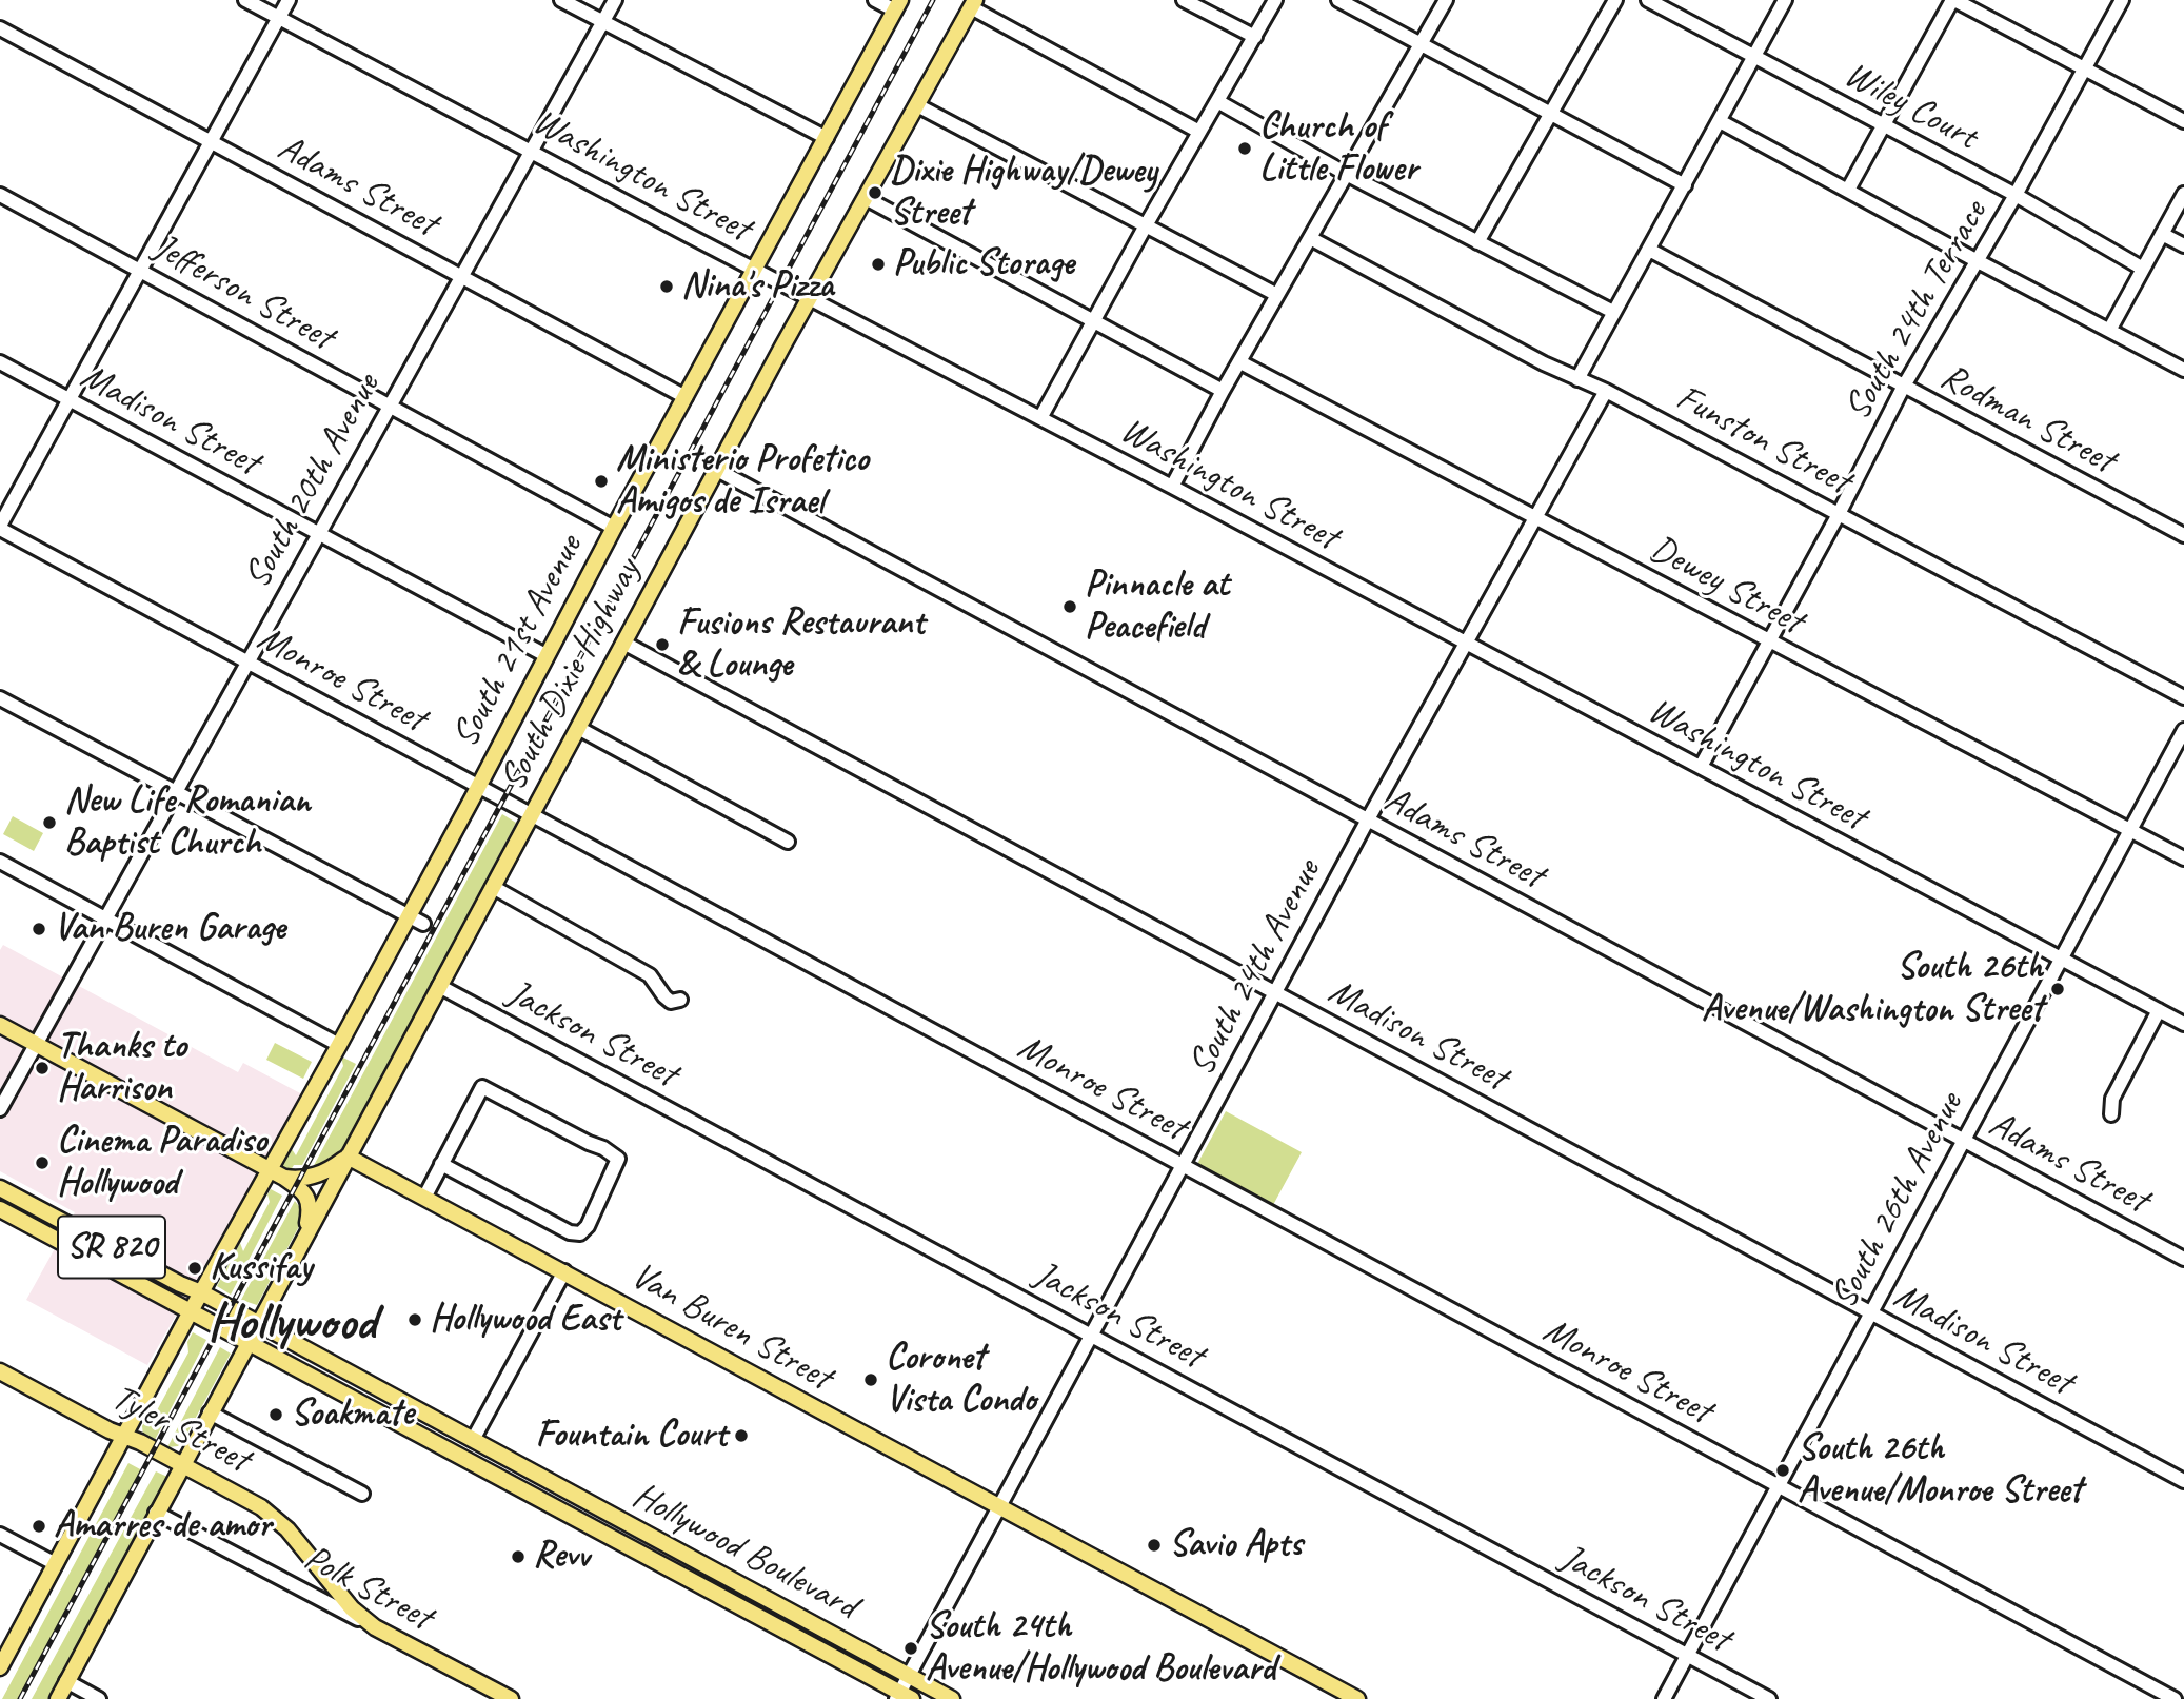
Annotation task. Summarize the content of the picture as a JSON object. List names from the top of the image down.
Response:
{
  "streets": {
    "main road": [
      "South 21st Avenue",
      "South Dixie Highway",
      "SR 820",
      "Van Buren Street",
      "Tyler Street",
      "Hollywood Boulevard",
      "Polk Street"
    ],
    "street": [
      "Wiley Court",
      "Washington Street",
      "Adams Street",
      "Jefferson Street",
      "South 24th Terrace",
      "Rodman Street",
      "Madison Street",
      "Funston Street",
      "South 20th Avenue",
      "Dewey Street",
      "Monroe Street",
      "South 24th Avenue",
      "Jackson Street",
      "South 26th Avenue"
    ]
  },
  "crossings": [
    ["Wiley Court", "South 24th Terrace"],
    ["Washington Street", "South 24th Terrace"],
    ["Washington Street", "South 20th Avenue"],
    ["Washington Street", "South 21st Avenue"],
    ["Washington Street", "South Dixie Highway"],
    ["Washington Street", "South 24th Avenue"],
    ["Washington Street", "South 26th Avenue"],
    ["Adams Street", "South 20th Avenue"],
    ["Adams Street", "South 21st Avenue"],
    ["Adams Street", "South Dixie Highway"],
    ["Adams Street", "South 24th Avenue"],
    ["Adams Street", "South 26th Avenue"],
    ["Jefferson Street", "South 20th Avenue"],
    ["Jefferson Street", "South 21st Avenue"],
    ["South 24th Terrace", "Rodman Street"],
    ["South 24th Terrace", "Funston Street"],
    ["South 24th Terrace", "Dewey Street"],
    ["Madison Street", "South 20th Avenue"],
    ["Madison Street", "South 21st Avenue"],
    ["Madison Street", "South Dixie Highway"],
    ["Madison Street", "South 24th Avenue"],
    ["Madison Street", "South 26th Avenue"],
    ["Funston Street", "South 24th Avenue"],
    ["South 20th Avenue", "Monroe Street"],
    ["Dewey Street", "South 24th Avenue"],
    ["Dewey Street", "South 26th Avenue"],
    ["South 21st Avenue", "Monroe Street"],
    ["South 21st Avenue", "Tyler Street"],
    ["South 21st Avenue", "Hollywood Boulevard"],
    ["South Dixie Highway", "Monroe Street"],
    ["South Dixie Highway", "Jackson Street"],
    ["South Dixie Highway", "Van Buren Street"],
    ["South Dixie Highway", "Tyler Street"],
    ["South Dixie Highway", "Hollywood Boulevard"],
    ["South Dixie Highway", "Polk Street"],
    ["Monroe Street", "South 24th Avenue"],
    ["Monroe Street", "South 26th Avenue"],
    ["South 24th Avenue", "Jackson Street"],
    ["South 24th Avenue", "Van Buren Street"],
    ["South 24th Avenue", "Hollywood Boulevard"],
    ["Jackson Street", "South 26th Avenue"],
    ["Tyler Street", "Polk Street"]
  ],
  "districts": ["Hollywood"],
  "places": [
    "Church of Little Flower",
    "Dixie Highway/Dewey Street",
    "Public Storage",
    "Nina's Pizza",
    "Ministerio Profetico Amigos de Israel",
    "Pinnacle at Peacefield",
    "Fusions Restaurant & Lounge",
    "New Life Romanian Baptist Church",
    "Van Buren Garage",
    "South 26th Avenue/Washington Street",
    "Thanks to Harrison",
    "Cinema Paradiso Hollywood",
    "Kussifay",
    "Hollywood East",
    "Coronet Vista Condo",
    "Soakmate",
    "Fountain Court",
    "South 26th Avenue/Monroe Street",
    "Amarres de amor",
    "Savio Apts",
    "Revv",
    "South 24th Avenue/Hollywood Boulevard"
  ]
}
